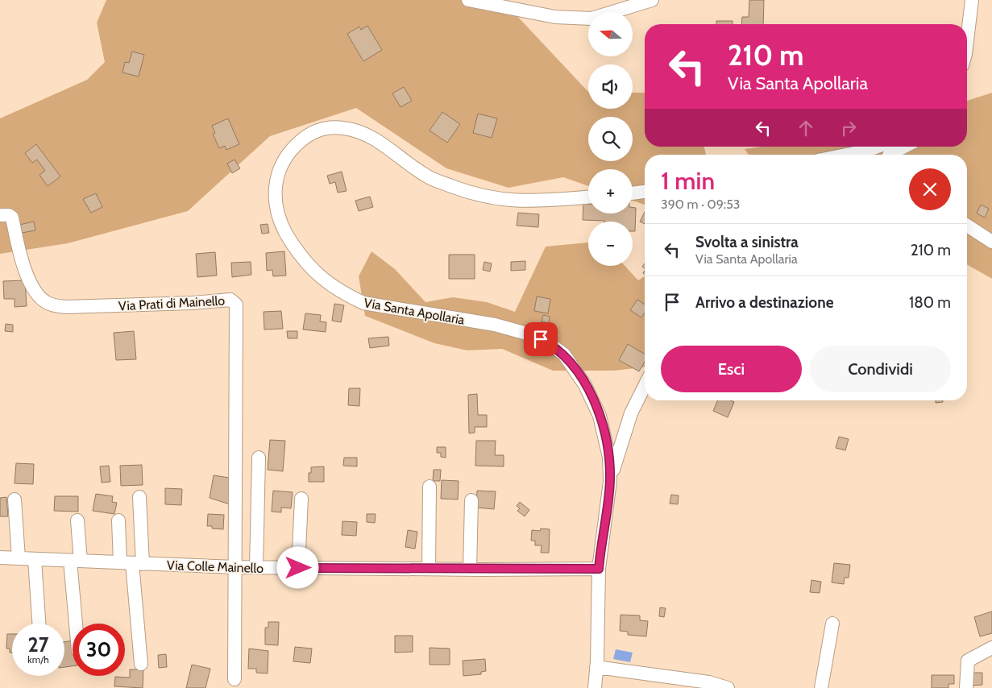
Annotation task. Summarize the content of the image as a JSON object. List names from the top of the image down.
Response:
{
  "streets": {
    "street": ["Via Prati di Mainello", "Via Santa Apollaria", "Via Colle Mainello"]
  },
  "crossings": [
    ["Via Prati di Mainello", "Via Colle Mainello"],
    ["Via Santa Apollaria", "Via Colle Mainello"]
  ],
  "north": "left",
  "page": {
    "map_buttons": ["+", "−"],
    "turn": ["210 m", "Via Santa Apollaria"],
    "heading": ["1 min", "390 m · 09:53"],
    "list": [
      {
        "name": "Svolta a sinistra",
        "note": "Via Santa Apollaria",
        "value": "210 m"
      },
      {
        "name": "Arrivo a destinazione",
        "value": "180 m"
      }
    ],
    "buttons": ["Esci", "Condividi"],
    "speed": "27 km/h",
    "limit": "30"
  }
}
